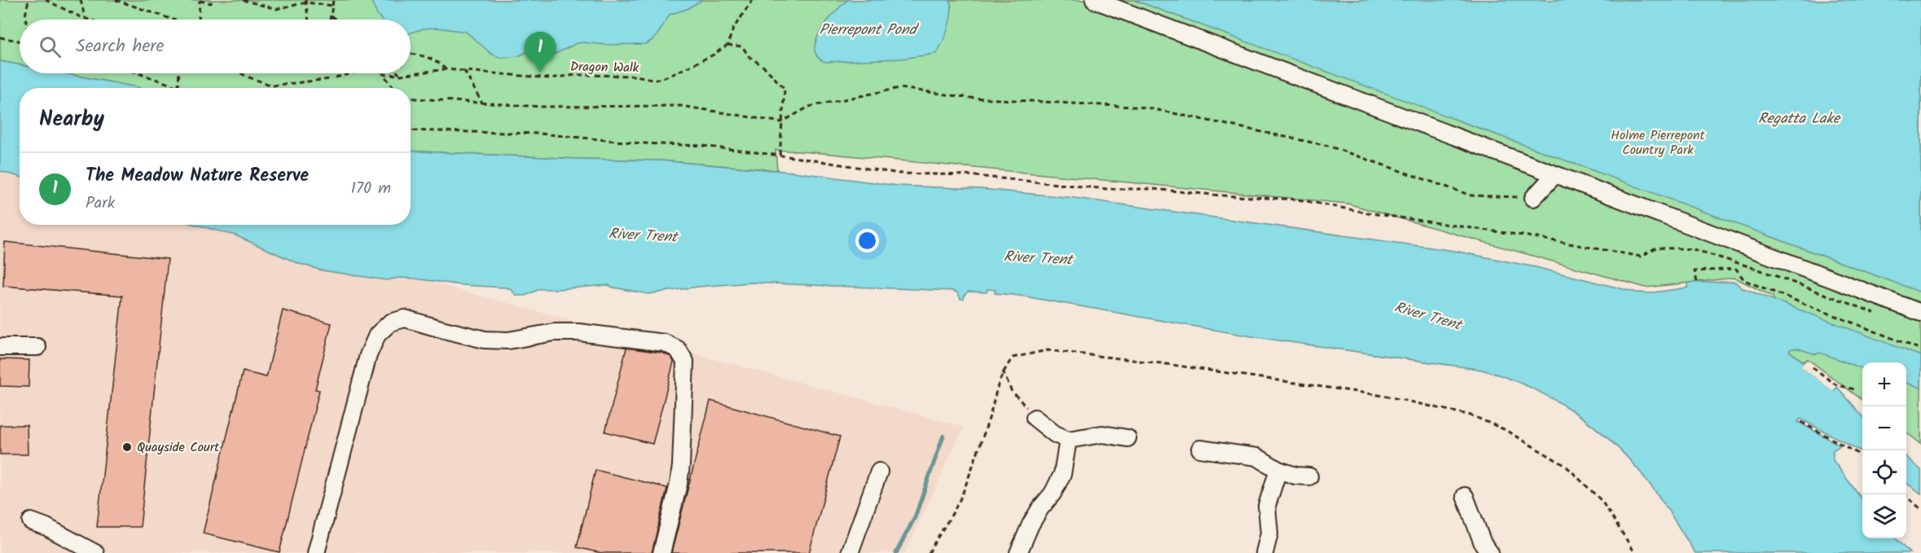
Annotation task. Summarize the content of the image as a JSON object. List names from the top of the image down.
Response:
{
  "streets": {
    "path": ["Dragon Walk"]
  },
  "water": ["Pierrepont Pond", "Regatta Lake", "River Trent"],
  "parks": ["Holme Pierrepont Country Park"],
  "places": ["Quayside Court"],
  "page": {
    "search": "Search here",
    "pins": "1",
    "heading": "Nearby",
    "list": [
      {
        "mark": "1",
        "name": "The Meadow Nature Reserve",
        "note": "Park",
        "value": "170 m"
      }
    ],
    "map_buttons": ["+", "−"]
  }
}
